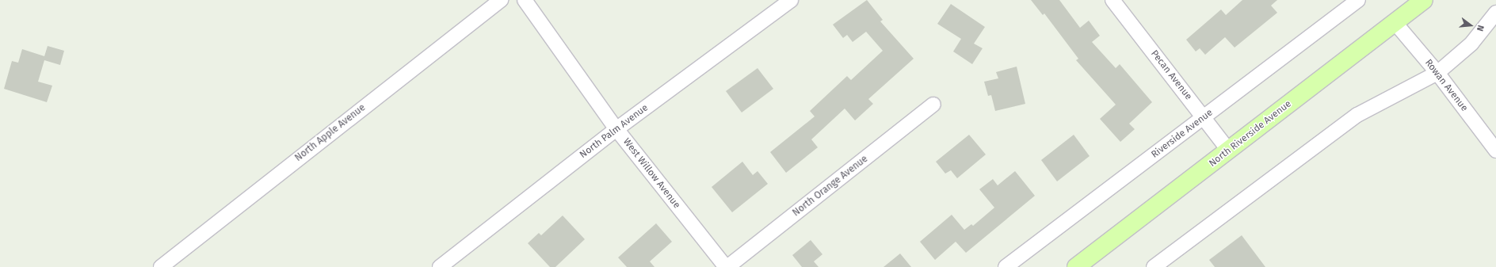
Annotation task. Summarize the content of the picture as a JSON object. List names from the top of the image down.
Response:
{
  "streets": {
    "main road": ["North Riverside Avenue"],
    "street": [
      "Pecan Avenue",
      "Rowan Avenue",
      "North Palm Avenue",
      "North Apple Avenue",
      "Riverside Avenue",
      "West Willow Avenue",
      "North Orange Avenue"
    ]
  },
  "crossings": [
    ["Pecan Avenue", "Riverside Avenue"],
    ["Pecan Avenue", "North Riverside Avenue"],
    ["Rowan Avenue", "North Riverside Avenue"],
    ["North Palm Avenue", "West Willow Avenue"],
    ["West Willow Avenue", "North Orange Avenue"]
  ],
  "north": "right"
}
